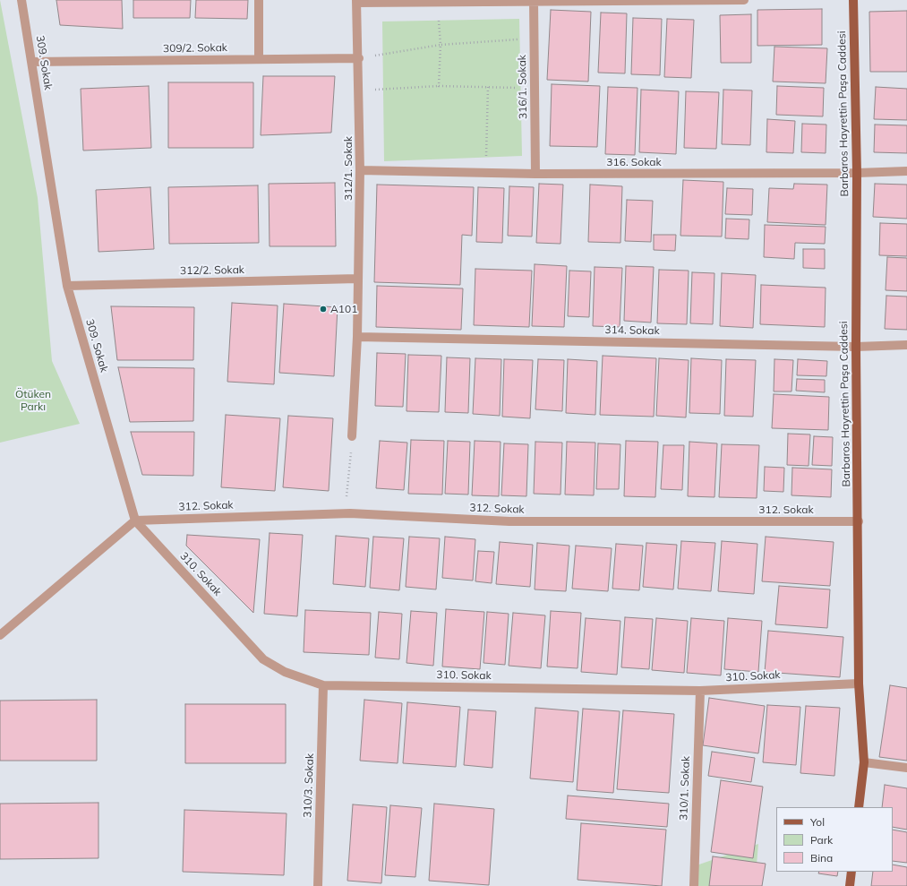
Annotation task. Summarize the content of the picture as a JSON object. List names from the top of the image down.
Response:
{
  "streets": {
    "main road": ["Barbaros Hayrettin Paşa Caddesi"],
    "street": [
      "309/2. Sokak",
      "309. Sokak",
      "316/1. Sokak",
      "316. Sokak",
      "312/1. Sokak",
      "312/2. Sokak",
      "314. Sokak",
      "312. Sokak",
      "310. Sokak",
      "310/3. Sokak",
      "310/1. Sokak"
    ]
  },
  "crossings": [
    ["309/2. Sokak", "309. Sokak"],
    ["309/2. Sokak", "312/1. Sokak"],
    ["309. Sokak", "312/2. Sokak"],
    ["309. Sokak", "312. Sokak"],
    ["309. Sokak", "310. Sokak"],
    ["316/1. Sokak", "316. Sokak"],
    ["Barbaros Hayrettin Paşa Caddesi", "316. Sokak"],
    ["Barbaros Hayrettin Paşa Caddesi", "314. Sokak"],
    ["Barbaros Hayrettin Paşa Caddesi", "312. Sokak"],
    ["Barbaros Hayrettin Paşa Caddesi", "310. Sokak"],
    ["316. Sokak", "312/1. Sokak"],
    ["312/1. Sokak", "312/2. Sokak"],
    ["312/1. Sokak", "314. Sokak"],
    ["312. Sokak", "310. Sokak"],
    ["310. Sokak", "310/3. Sokak"],
    ["310. Sokak", "310/1. Sokak"]
  ],
  "parks": ["Ötüken Parkı"],
  "places": ["A101"],
  "legend": ["Yol", "Park", "Bina"]
}
